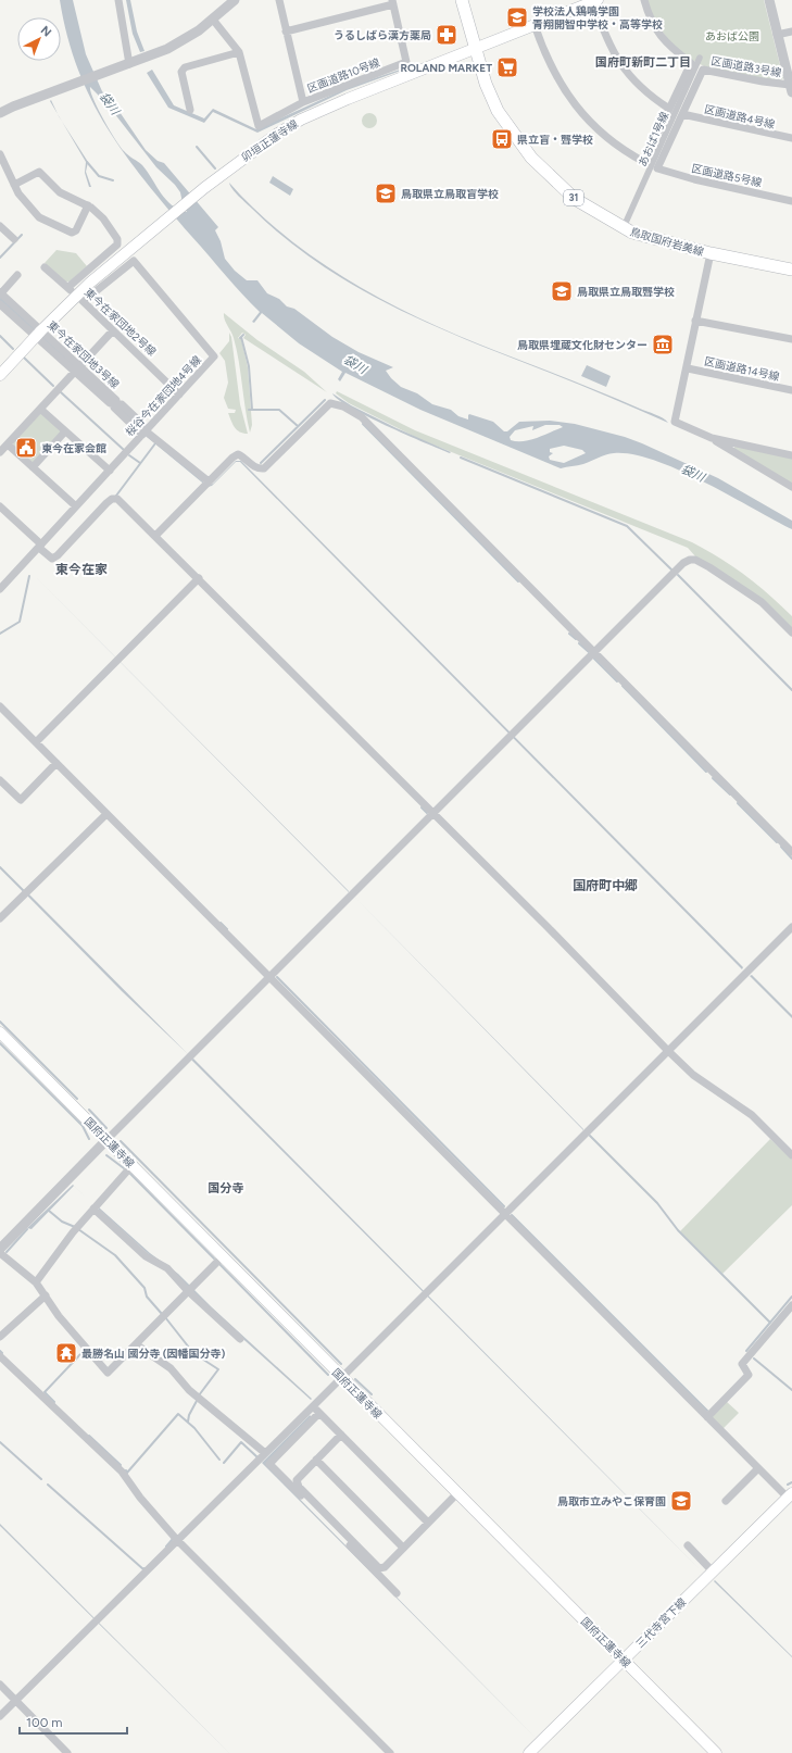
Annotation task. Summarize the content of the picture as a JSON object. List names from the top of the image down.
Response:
{
  "streets": {
    "main road": [
      "卯垣正蓮寺線",
      "31",
      "鳥取国府岩美線",
      "国府正蓮寺線",
      "三代寺宮下線"
    ],
    "street": [
      "区画道路3号線",
      "区画道路10号線",
      "区画道路4号線",
      "あおば1号線",
      "区画道路5号線",
      "東今在家団地2号線",
      "東今在家団地3号線",
      "区画道路14号線",
      "桜谷今在家団地4号線"
    ]
  },
  "crossings": [
    ["区画道路3号線", "区画道路4号線"],
    ["区画道路3号線", "区画道路5号線"],
    ["あおば1号線", "鳥取国府岩美線"],
    ["卯垣正蓮寺線", "鳥取国府岩美線"],
    ["卯垣正蓮寺線", "東今在家団地2号線"],
    ["卯垣正蓮寺線", "東今在家団地3号線"],
    ["卯垣正蓮寺線", "桜谷今在家団地4号線"],
    ["東今在家団地2号線", "桜谷今在家団地4号線"],
    ["国府正蓮寺線", "三代寺宮下線"]
  ],
  "districts": [
    "国府町新町二丁目",
    "東今在家",
    "国府町中郷",
    "国分寺"
  ],
  "water": ["袋川"],
  "parks": ["あおば公園"],
  "places": {
    "school or university": [
      "学校法人鶏鳴学園 青翔開智中学校・高等学校",
      "鳥取県立鳥取盲学校",
      "鳥取県立鳥取聾学校",
      "鳥取市立みやこ保育園"
    ],
    "pharmacy": ["うるしばら漢方薬局"],
    "supermarket": ["ROLAND MARKET"],
    "bus stop": ["県立盲・聾学校"],
    "museum": ["鳥取県埋蔵文化財センター"],
    "public building": ["東今在家会館"],
    "temple": ["最勝名山 國分寺 (因幡国分寺)"]
  },
  "scale_bar": "100 m",
  "north": "top right"
}
